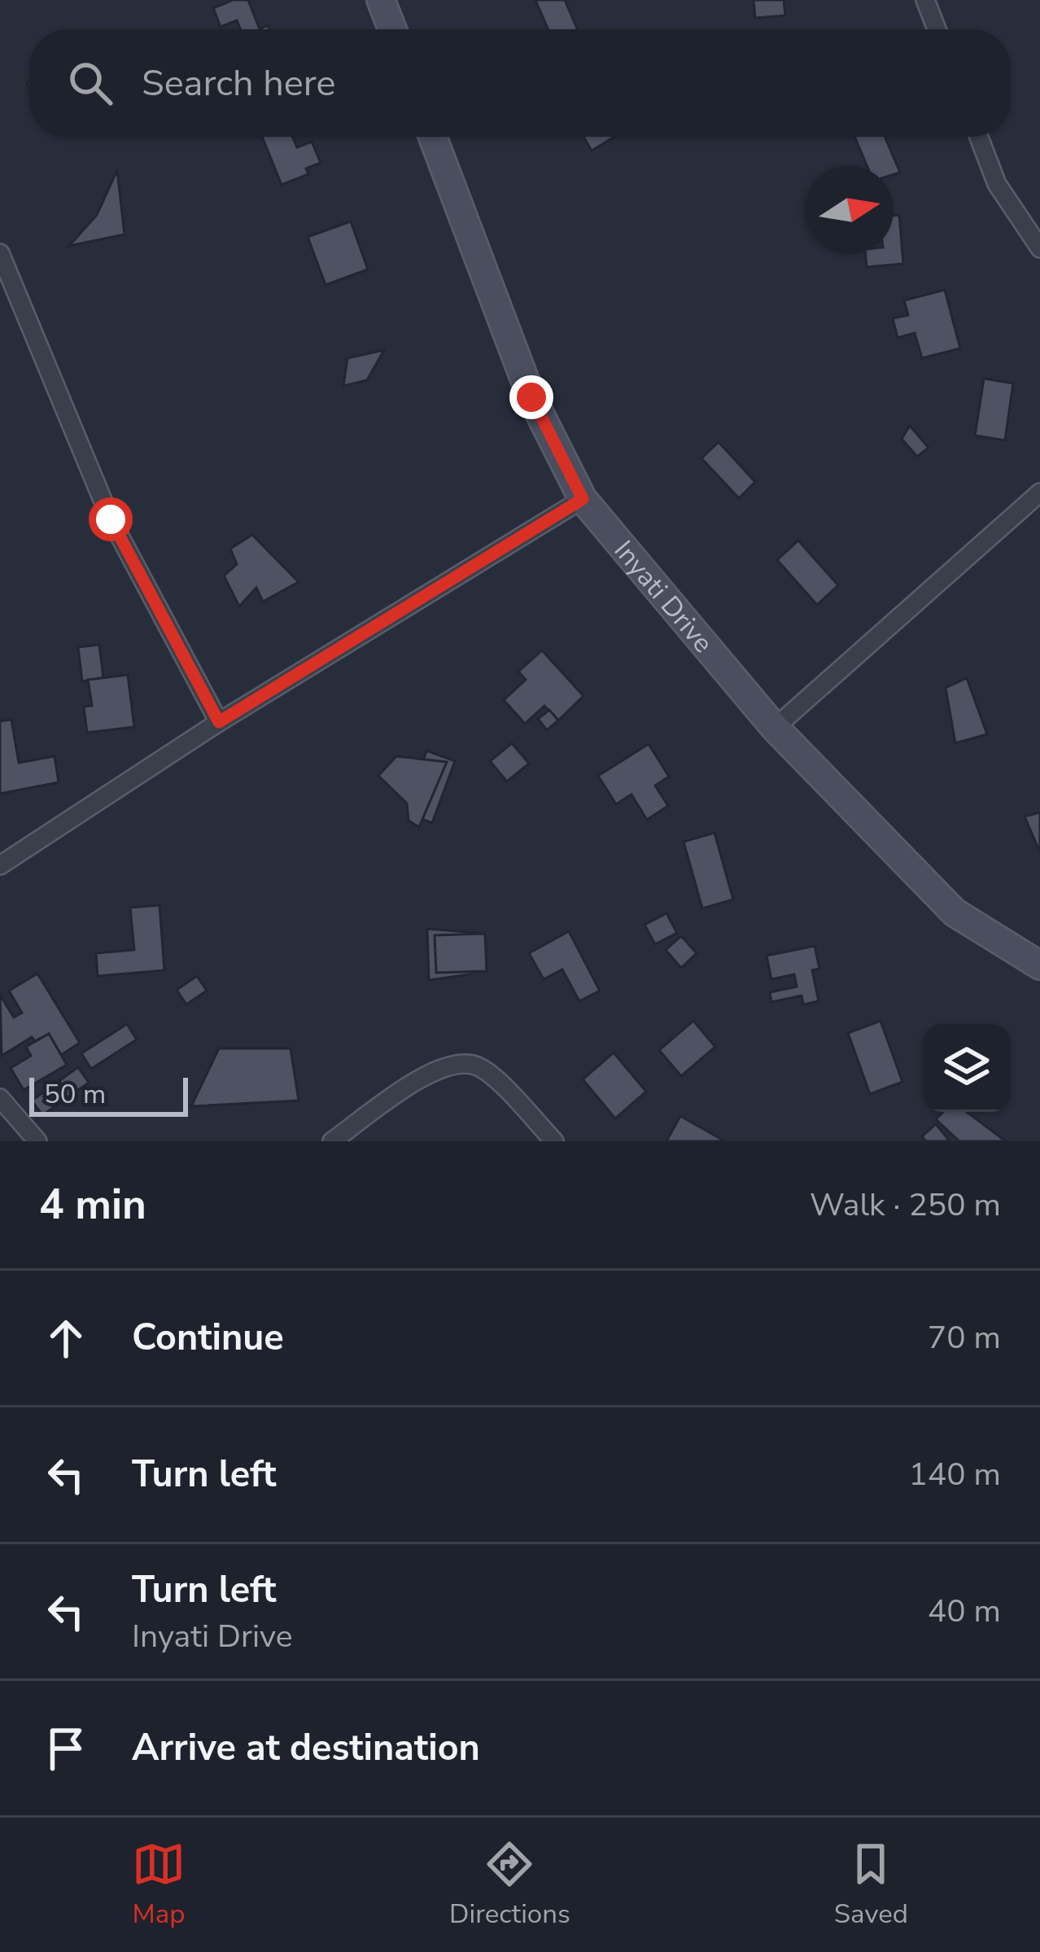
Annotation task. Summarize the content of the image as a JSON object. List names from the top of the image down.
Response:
{
  "streets": {
    "street": ["Inyati Drive"]
  },
  "scale_bar": "50 m",
  "north": "right",
  "page": {
    "search": "Search here",
    "scale": "50 m",
    "heading": ["4 min", "Walk · 250 m"],
    "list": [
      ["Continue", "70 m"],
      ["Turn left", "140 m"],
      ["Turn left", "Inyati Drive", "40 m"],
      "Arrive at destination"
    ],
    "nav": ["Map", "Directions", "Saved"]
  }
}
